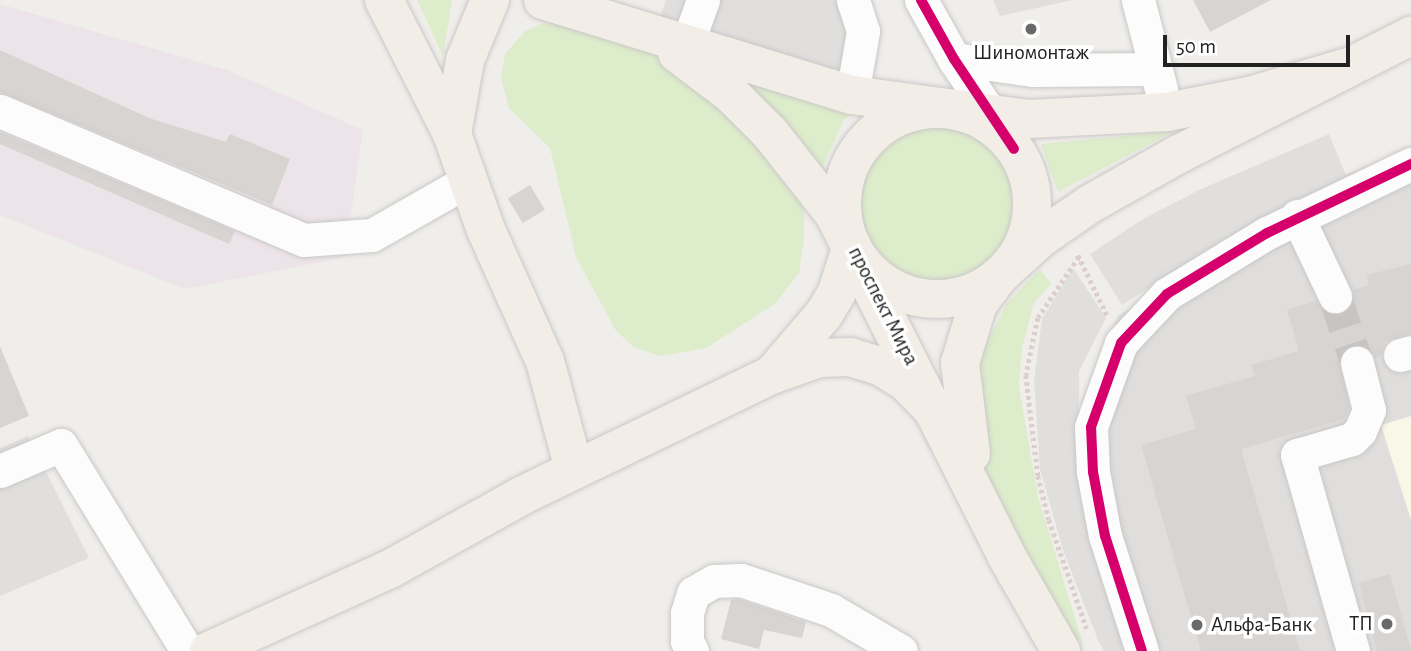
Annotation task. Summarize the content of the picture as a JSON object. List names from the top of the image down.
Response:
{
  "streets": {
    "main road": ["проспект Мира"]
  },
  "places": ["Шиномонтаж", "ТП", "Альфа-Банк"],
  "scale_bar": "50 m"
}
